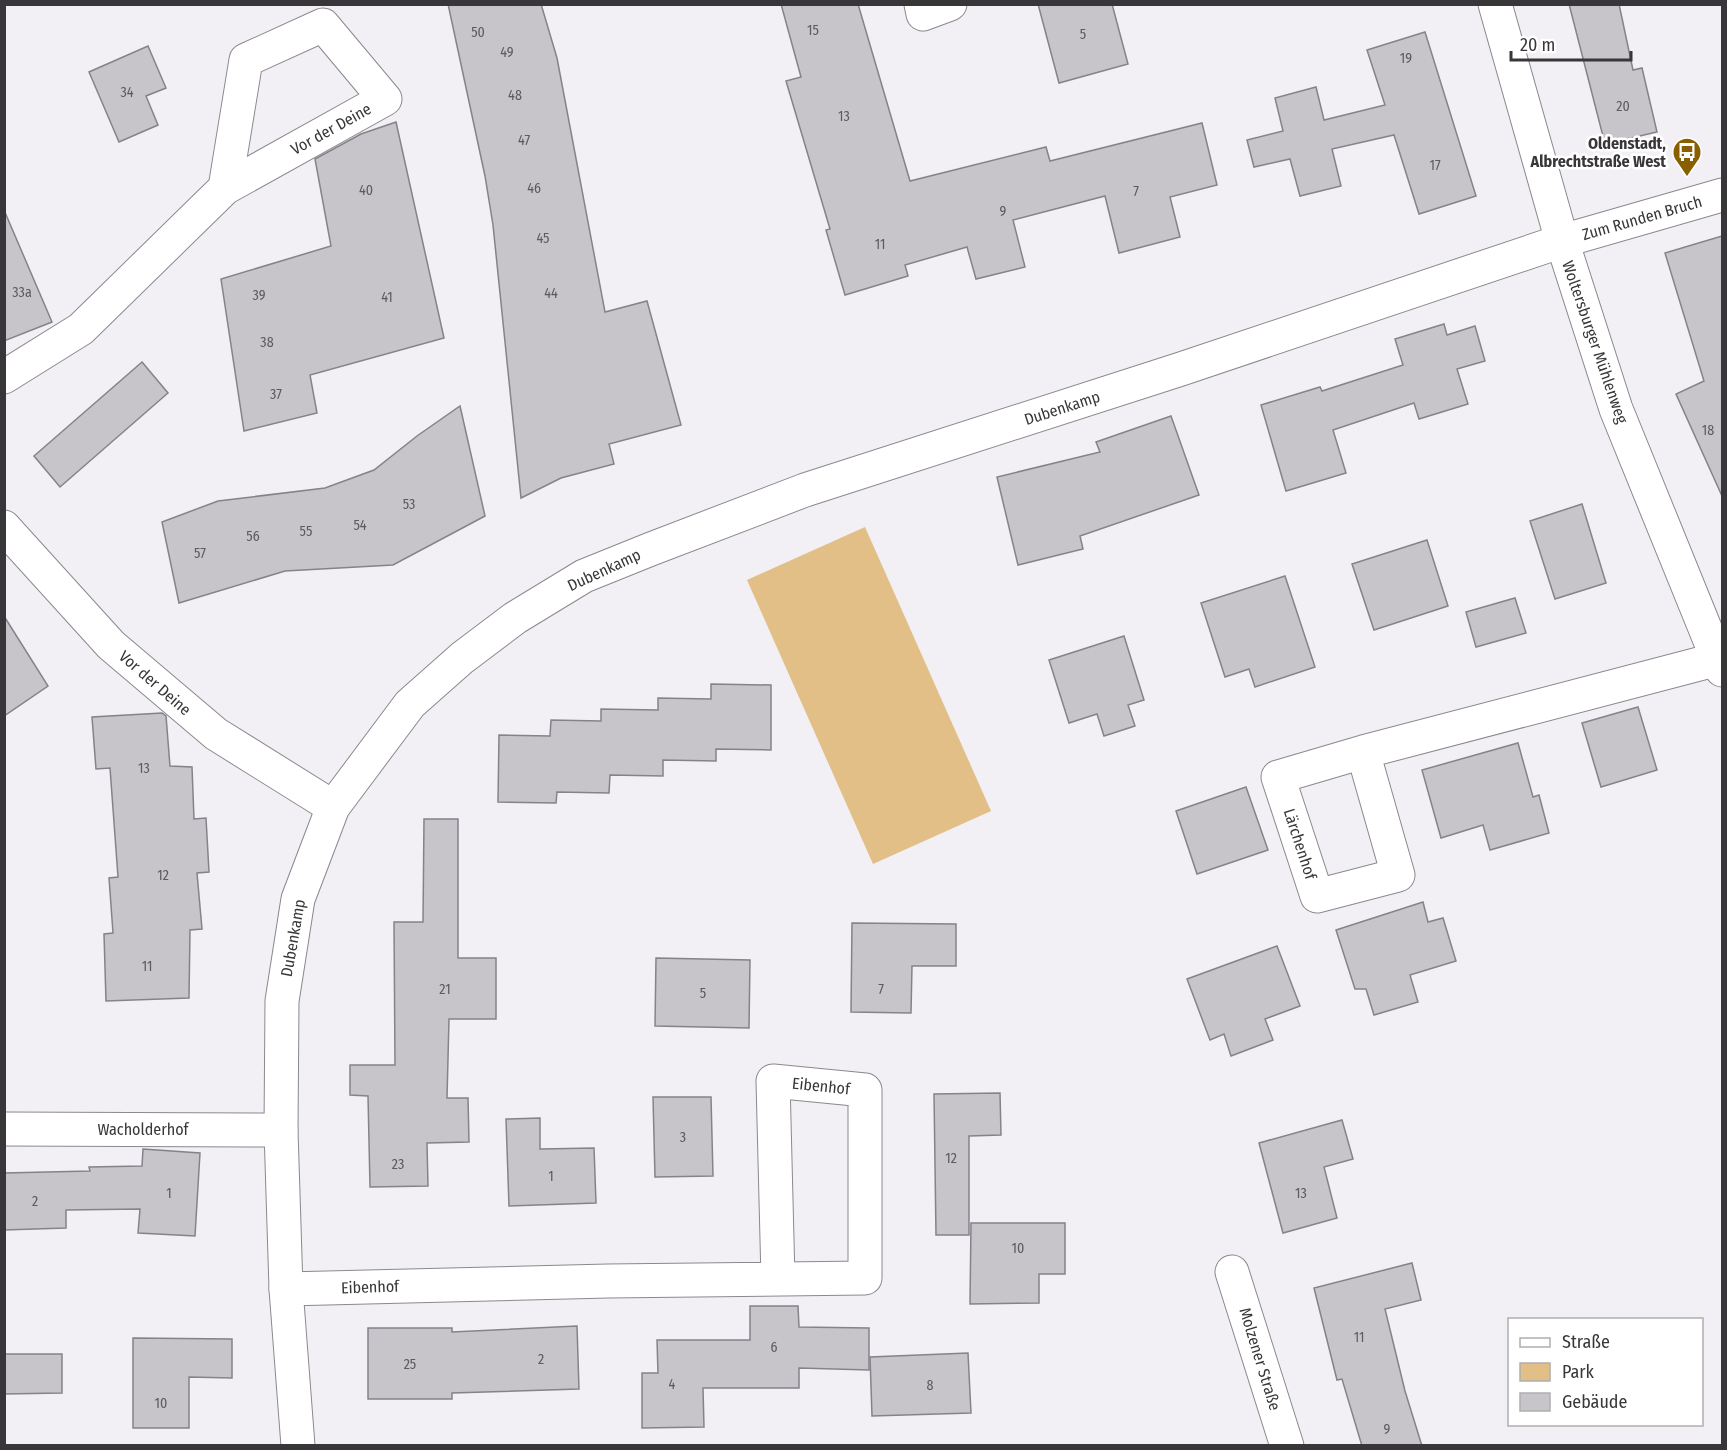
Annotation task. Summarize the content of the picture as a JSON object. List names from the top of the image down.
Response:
{
  "streets": {
    "street": [
      "Vor der Deine",
      "Zum Runden Bruch",
      "Woltersburger Mühlenweg",
      "Dubenkamp",
      "Lärchenhof",
      "Eibenhof",
      "Wacholderhof",
      "Molzener Straße"
    ]
  },
  "crossings": [
    ["Vor der Deine", "Dubenkamp"],
    ["Zum Runden Bruch", "Woltersburger Mühlenweg"],
    ["Zum Runden Bruch", "Dubenkamp"],
    ["Woltersburger Mühlenweg", "Dubenkamp"],
    ["Woltersburger Mühlenweg", "Lärchenhof"],
    ["Dubenkamp", "Eibenhof"],
    ["Dubenkamp", "Wacholderhof"]
  ],
  "places": {
    "bus stop": ["Oldenstadt, Albrechtstraße West"]
  },
  "house_numbers": [
    "15",
    "50",
    "5",
    "49",
    "19",
    "34",
    "48",
    "20",
    "13",
    "47",
    "17",
    "46",
    "40",
    "7",
    "9",
    "45",
    "11",
    "33a",
    "44",
    "39",
    "41",
    "38",
    "37",
    "18",
    "53",
    "54",
    "55",
    "56",
    "57",
    "13",
    "12",
    "11",
    "21",
    "7",
    "5",
    "3",
    "12",
    "23",
    "1",
    "1",
    "13",
    "2",
    "10",
    "11",
    "6",
    "2",
    "25",
    "4",
    "8",
    "10",
    "9"
  ],
  "legend": ["Straße", "Park", "Gebäude"],
  "scale_bar": "20 m"
}
